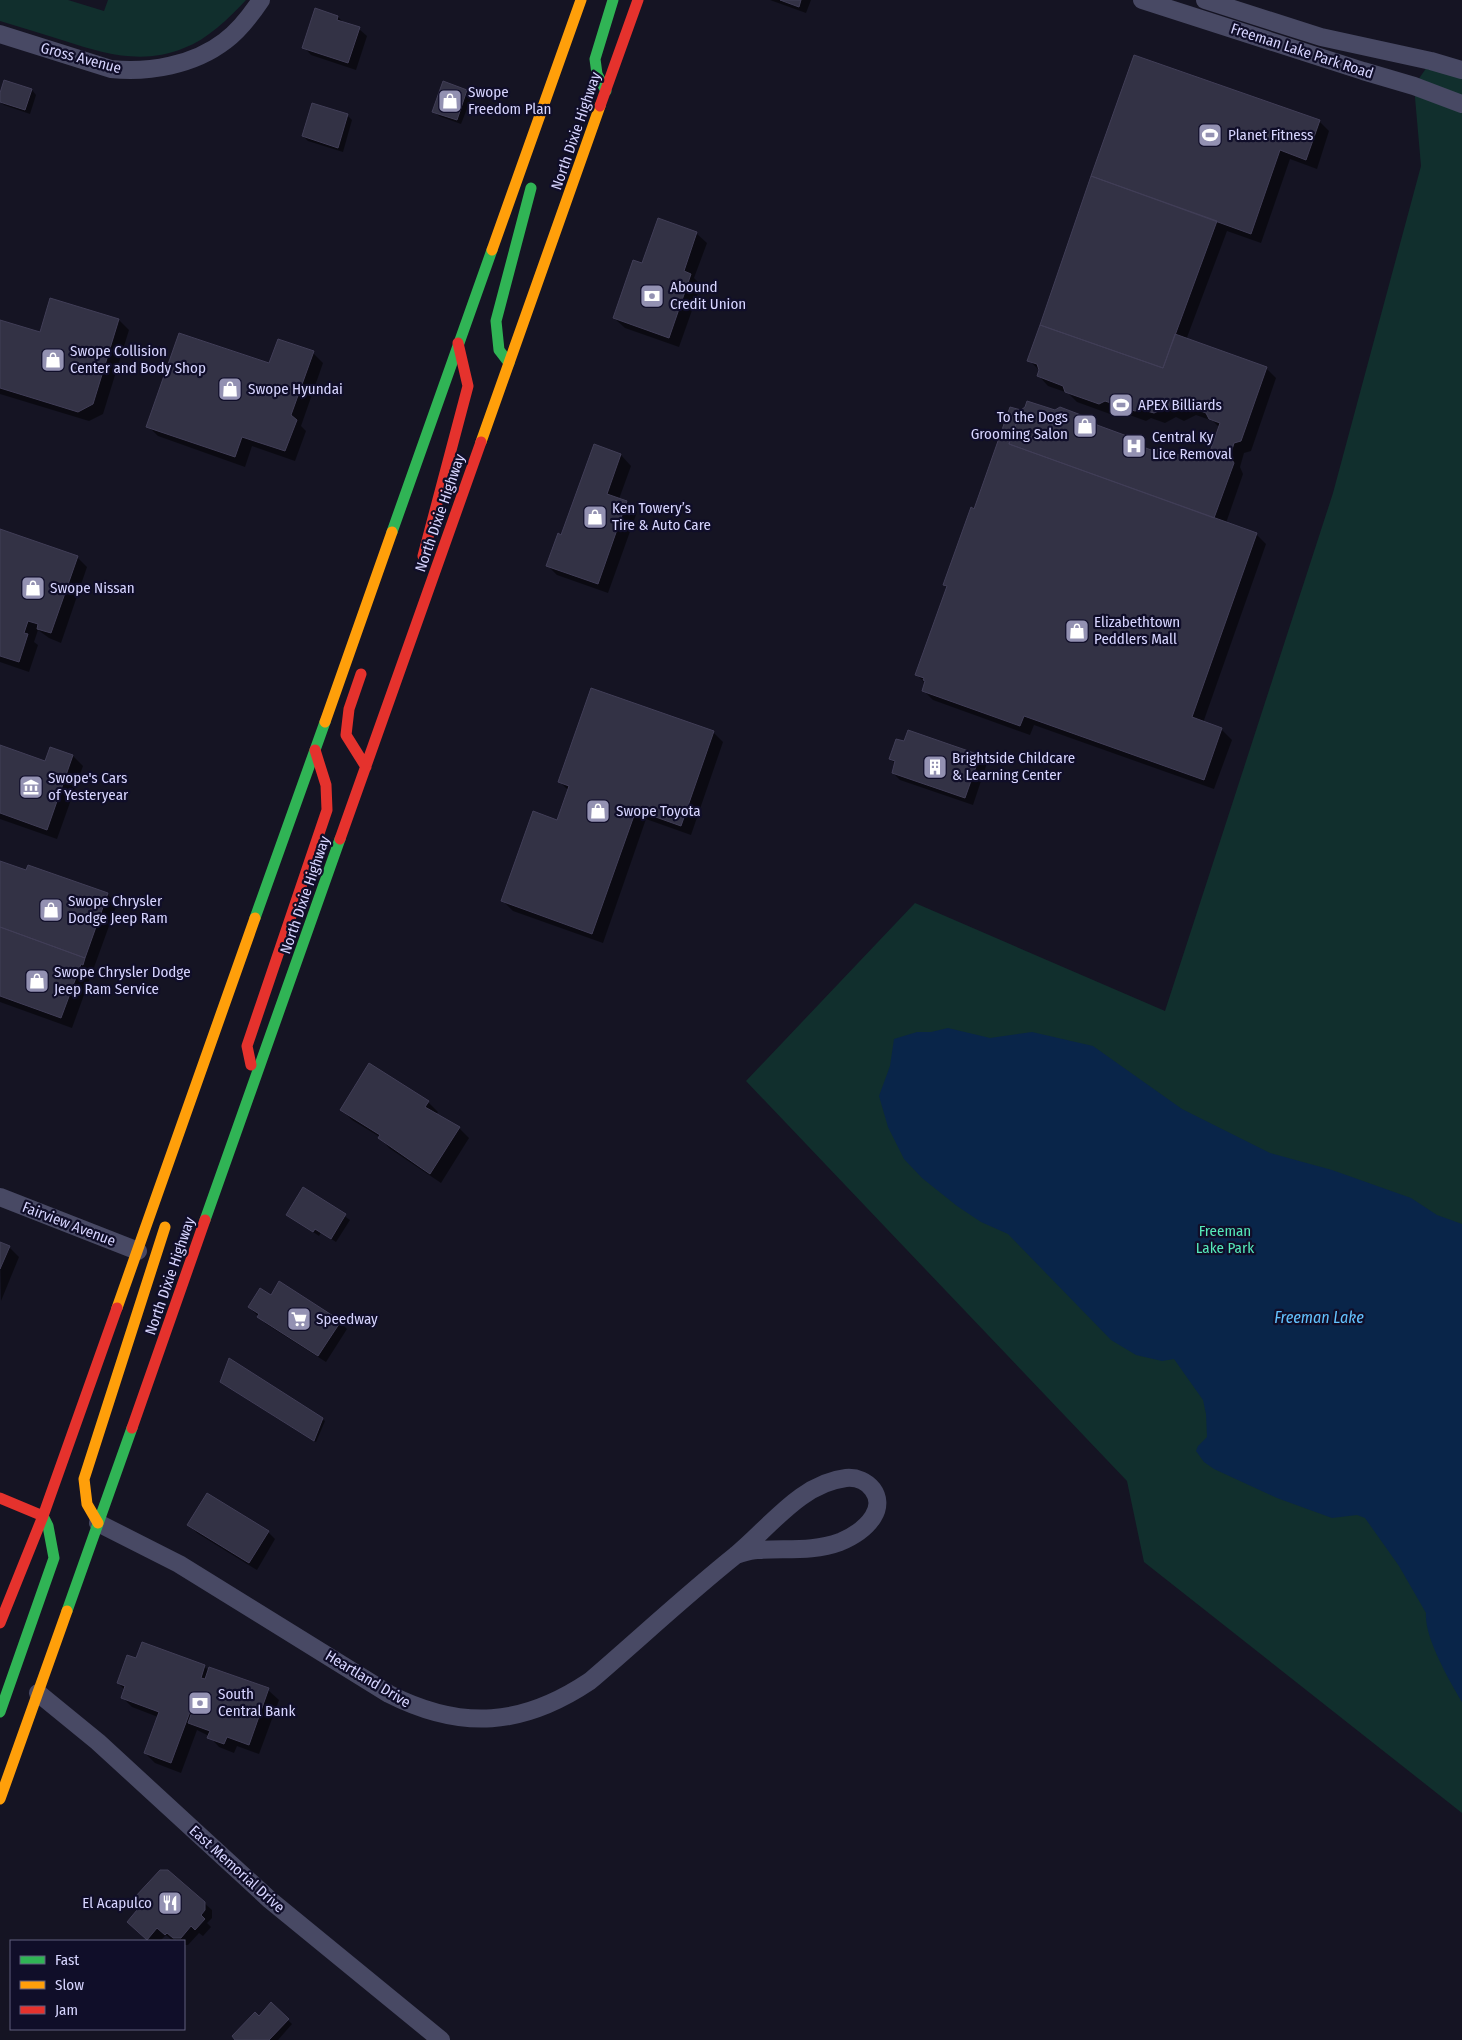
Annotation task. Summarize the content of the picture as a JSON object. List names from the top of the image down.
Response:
{
  "streets": {
    "main road": ["North Dixie Highway"],
    "street": [
      "Freeman Lake Park Road",
      "Gross Avenue",
      "Fairview Avenue",
      "Heartland Drive",
      "East Memorial Drive"
    ]
  },
  "crossings": [
    ["North Dixie Highway", "Heartland Drive"],
    ["North Dixie Highway", "East Memorial Drive"]
  ],
  "water": ["Freeman Lake"],
  "parks": ["Freeman Lake Park"],
  "places": {
    "shop": [
      "Swope Freedom Plan",
      "Swope Collision Center and Body Shop",
      "Swope Hyundai",
      "To the Dogs Grooming Salon",
      "Ken Towery’s Tire & Auto Care",
      "Swope Nissan",
      "Elizabethtown Peddlers Mall",
      "Swope Toyota",
      "Swope Chrysler Dodge Jeep Ram",
      "Swope Chrysler Dodge Jeep Ram Service"
    ],
    "sports": ["Planet Fitness", "APEX Billiards"],
    "bank": ["Abound Credit Union", "South Central Bank"],
    "hospital": ["Central Ky Lice Removal"],
    "building": ["Brightside Childcare & Learning Center"],
    "museum": ["Swope's Cars of Yesteryear"],
    "supermarket": ["Speedway"],
    "restaurant": ["El Acapulco"]
  },
  "legend": ["Fast", "Slow", "Jam"]
}
